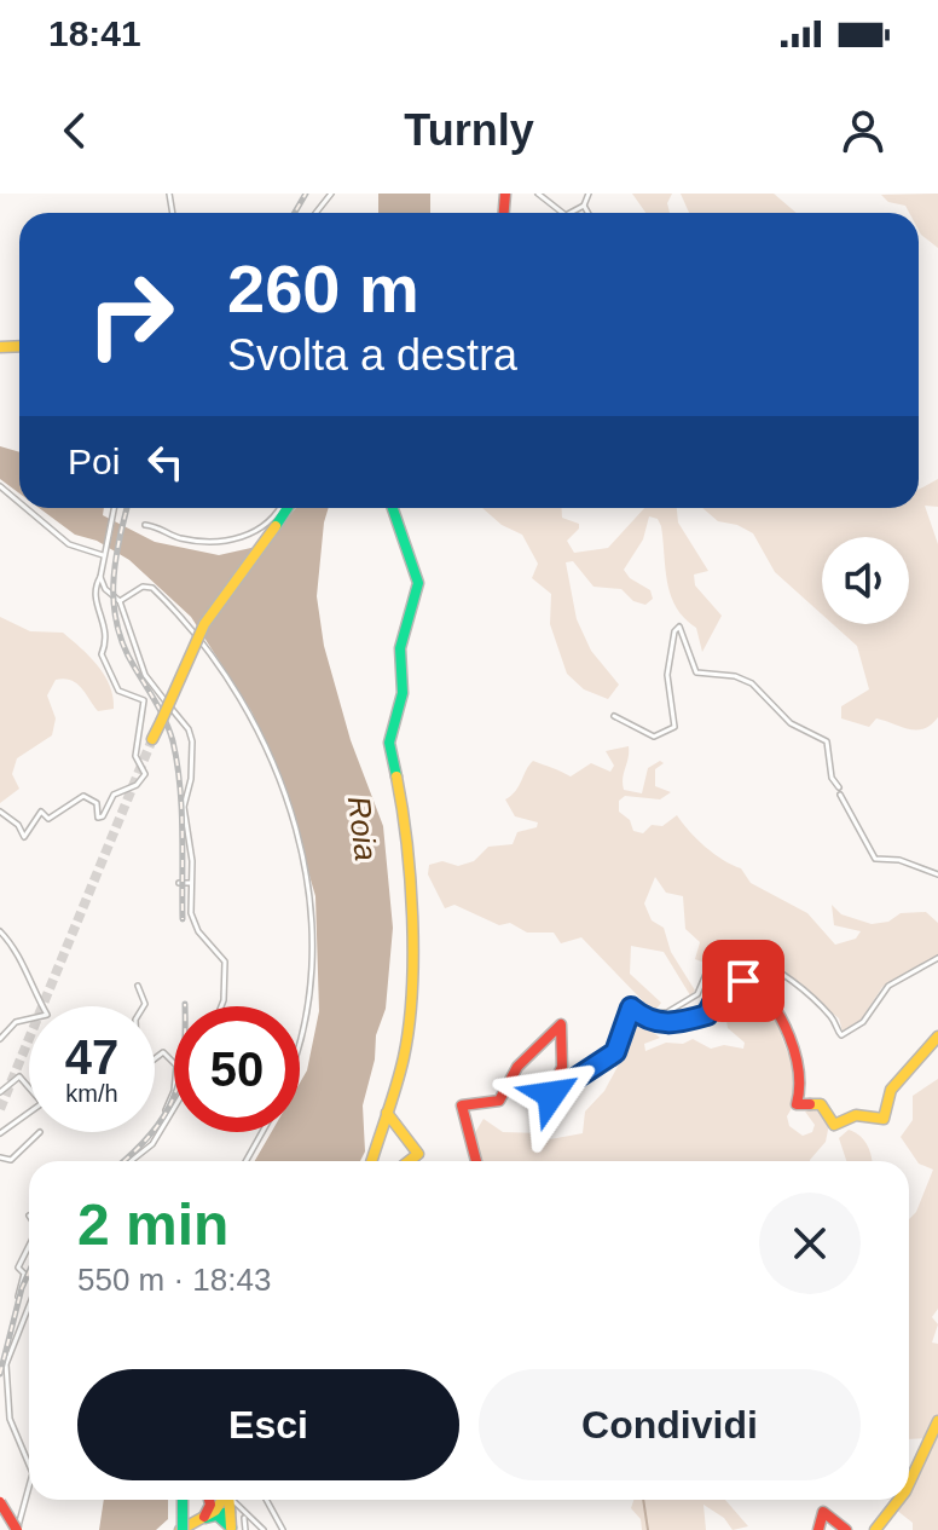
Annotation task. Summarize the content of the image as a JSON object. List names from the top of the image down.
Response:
{
  "water": ["Roia"],
  "page": {
    "status": "18:41",
    "header": "Turnly",
    "turn": ["260 m", "Svolta a destra"],
    "then": "Poi",
    "speed": "47 km/h",
    "limit": "50",
    "heading": ["2 min", "550 m · 18:43"],
    "buttons": ["Esci", "Condividi"]
  }
}
